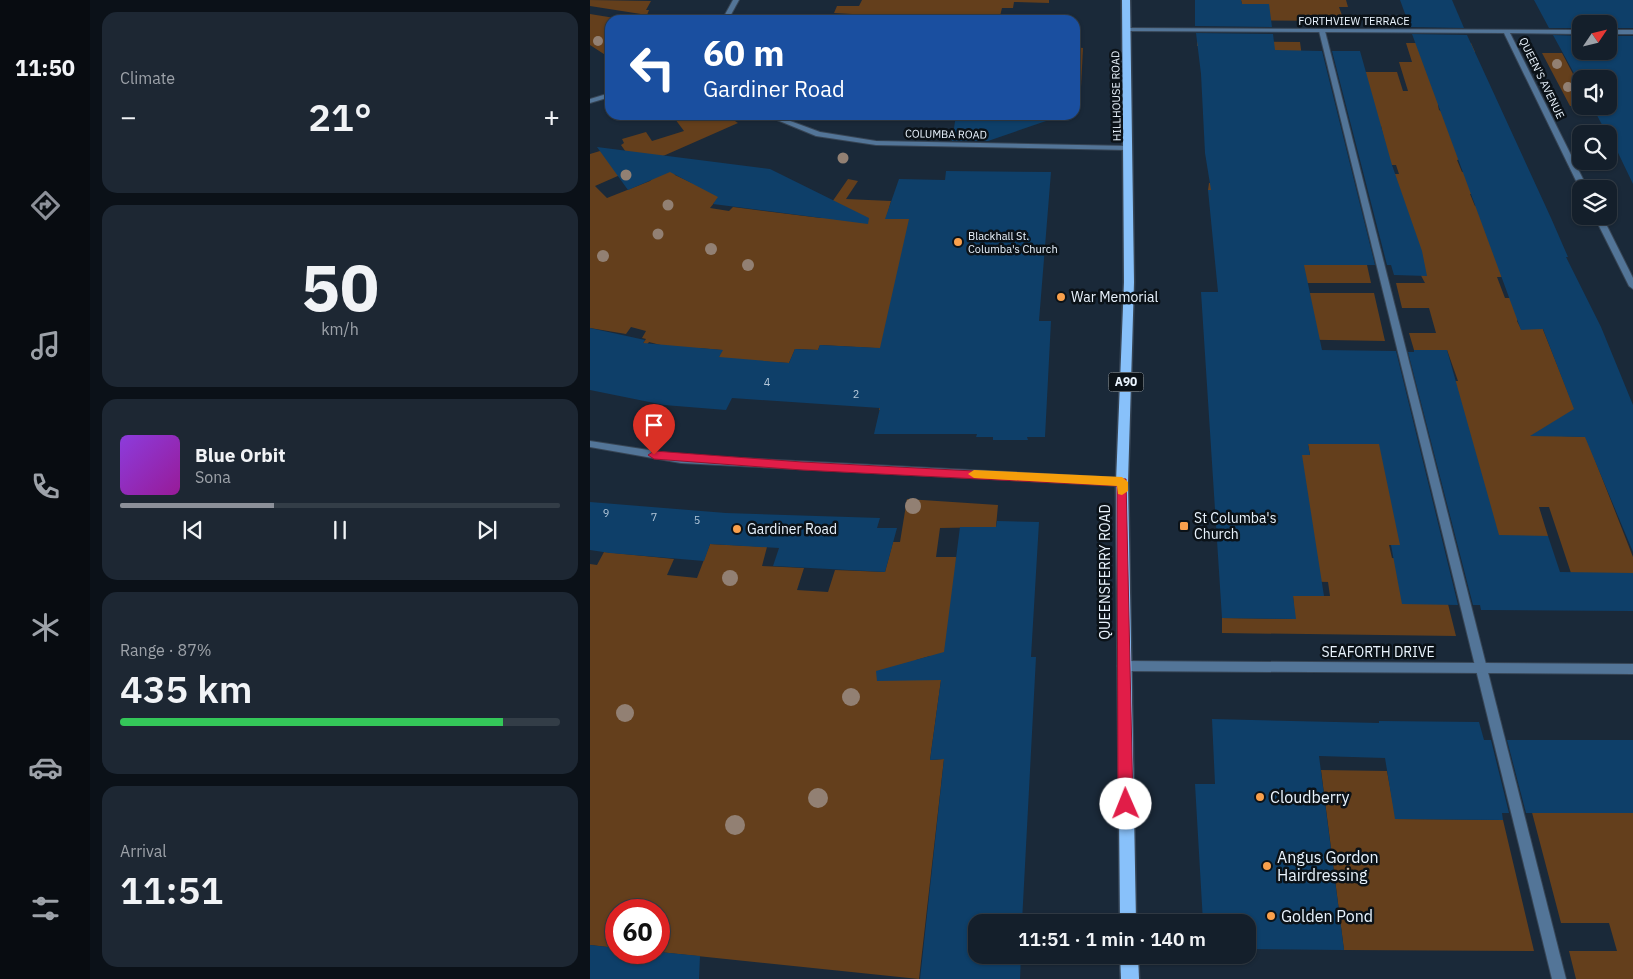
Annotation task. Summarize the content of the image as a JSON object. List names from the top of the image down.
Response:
{
  "streets": {
    "main road": ["HILLHOUSE ROAD", "A90", "QUEENSFERRY ROAD"],
    "street": [
      "FORTHVIEW TERRACE",
      "QUEEN'S AVENUE",
      "COLUMBA ROAD",
      "SEAFORTH DRIVE"
    ]
  },
  "crossings": [
    ["FORTHVIEW TERRACE", "QUEEN'S AVENUE"],
    ["FORTHVIEW TERRACE", "HILLHOUSE ROAD"],
    ["HILLHOUSE ROAD", "COLUMBA ROAD"],
    ["HILLHOUSE ROAD", "QUEENSFERRY ROAD"],
    ["QUEENSFERRY ROAD", "SEAFORTH DRIVE"]
  ],
  "places": {
    "other": [
      "Blackhall St. Columba's Church",
      "War Memorial",
      "Gardiner Road",
      "Cloudberry",
      "Angus Gordon Hairdressing",
      "Golden Pond"
    ],
    "transit": ["St Columba's Church"]
  },
  "house_numbers": [
    "4",
    "2",
    "9",
    "7",
    "5"
  ],
  "north": "top right",
  "page": {
    "tabs": "11:50",
    "tile": [
      "Climate",
      ["50", "km/h"],
      ["Range · 87%", "435 km"],
      ["Arrival", "11:51"]
    ],
    "turn": ["60 m", "Gardiner Road"],
    "heat": ["−", "21°", "+"],
    "song": ["Blue Orbit", "Sona"],
    "limit": "60",
    "trip": "11:51 · 1 min · 140 m"
  }
}
